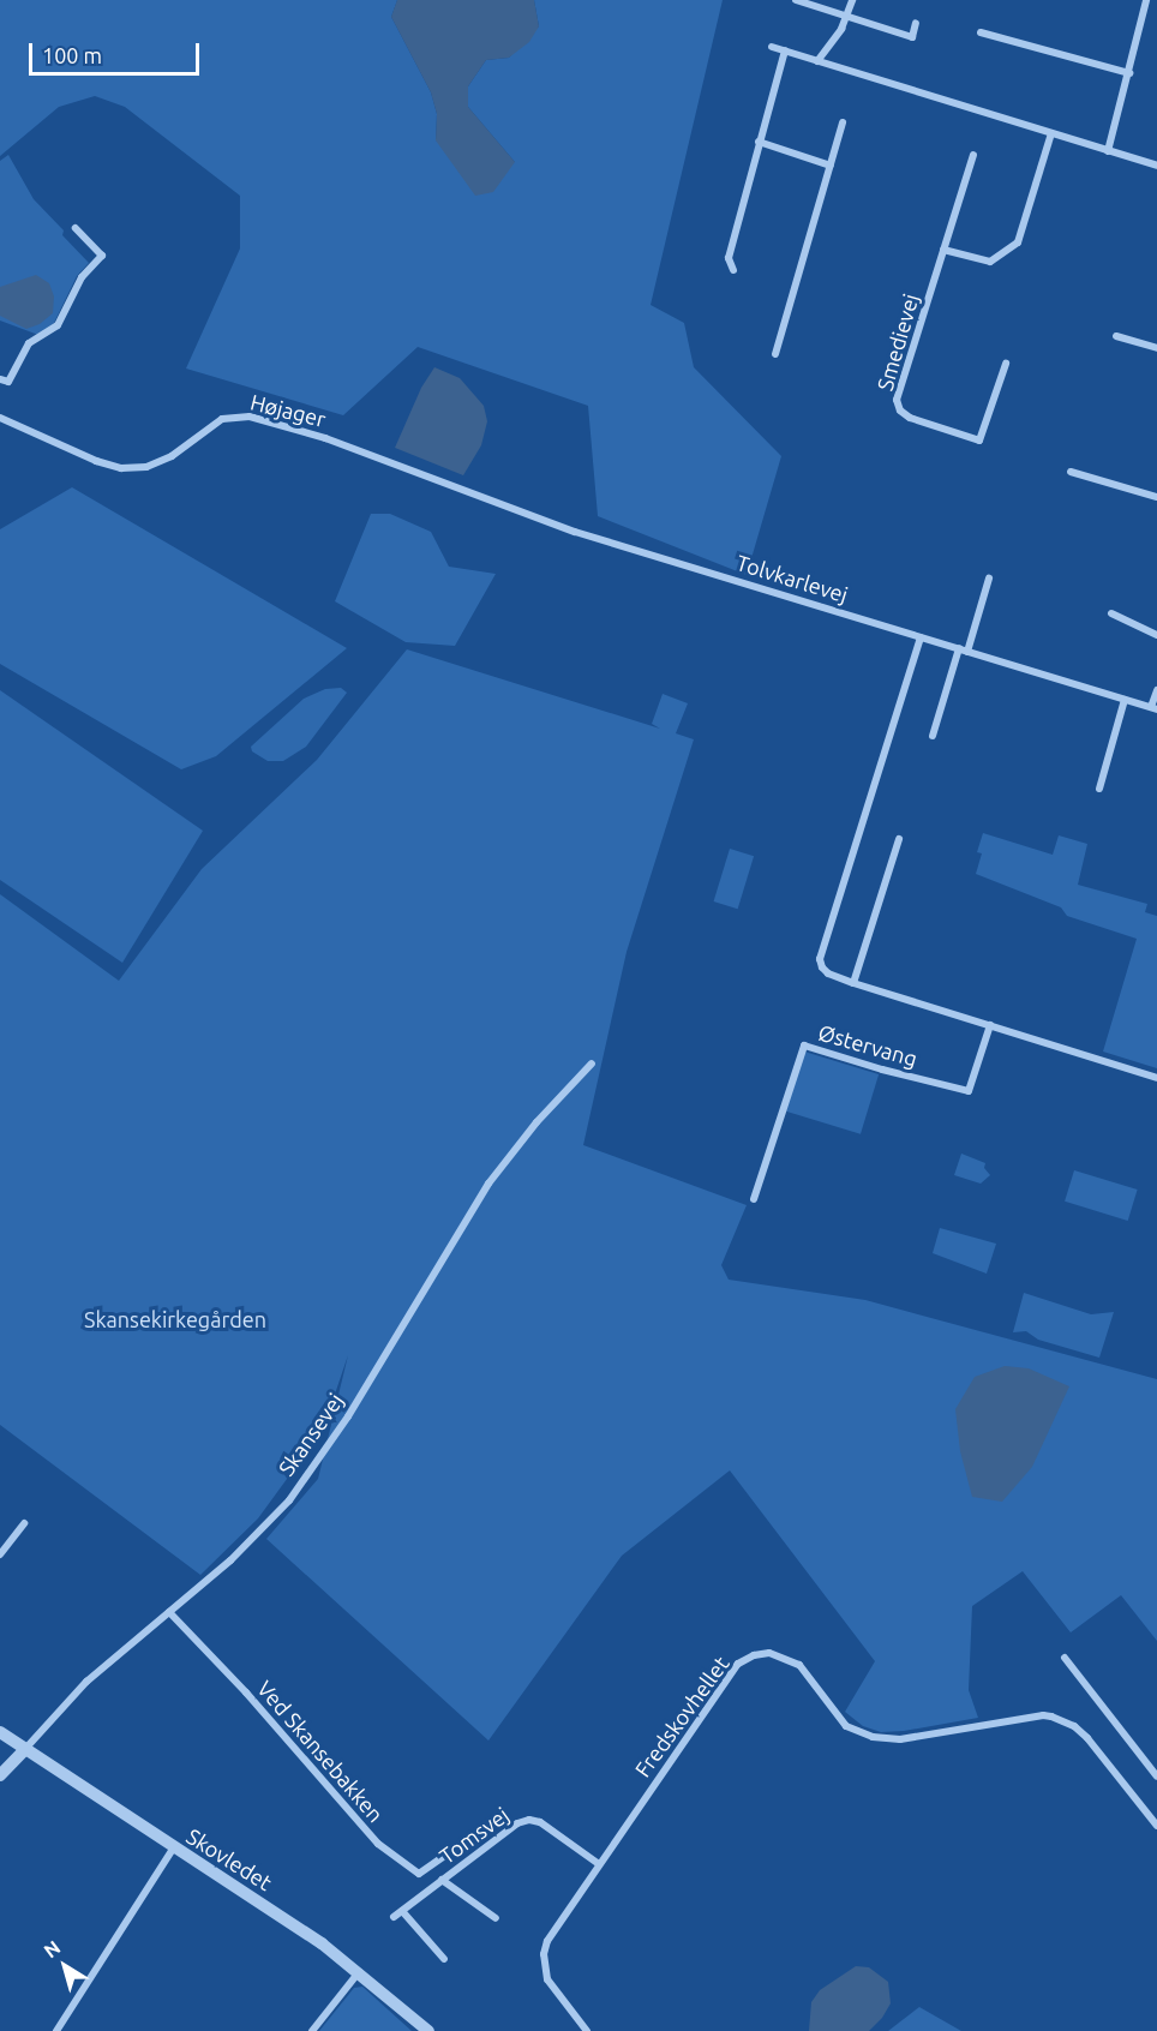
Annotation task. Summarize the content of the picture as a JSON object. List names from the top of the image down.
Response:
{
  "streets": {
    "street": [
      "Smedievej",
      "Højager",
      "Tolvkarlevej",
      "Østervang",
      "Skansevej",
      "Fredskovhellet",
      "Ved Skansebakken",
      "Tomsvej",
      "Skovledet"
    ]
  },
  "crossings": [
    ["Højager", "Tolvkarlevej"],
    ["Skansevej", "Ved Skansebakken"],
    ["Skansevej", "Skovledet"],
    ["Fredskovhellet", "Tomsvej"]
  ],
  "parks": ["Skansekirkegården"],
  "scale_bar": "100 m",
  "north": "top left"
}
